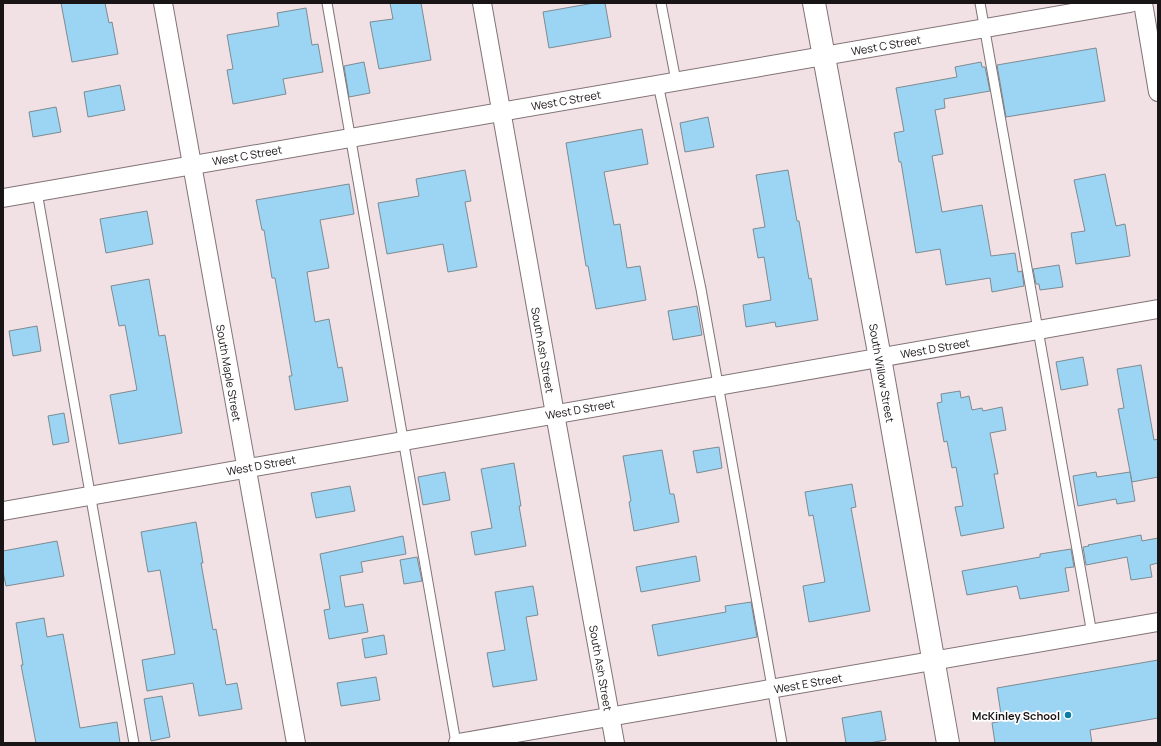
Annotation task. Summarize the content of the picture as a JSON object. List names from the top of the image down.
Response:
{
  "streets": {
    "main road": ["South Willow Street"],
    "street": [
      "West C Street",
      "West D Street",
      "South Ash Street",
      "South Maple Street",
      "West E Street"
    ]
  },
  "crossings": [
    ["West C Street", "South Ash Street"],
    ["West C Street", "South Maple Street"],
    ["West C Street", "South Willow Street"],
    ["West D Street", "South Ash Street"],
    ["West D Street", "South Maple Street"],
    ["West D Street", "South Willow Street"],
    ["South Ash Street", "West E Street"],
    ["South Willow Street", "West E Street"]
  ],
  "places": ["McKinley School"]
}
